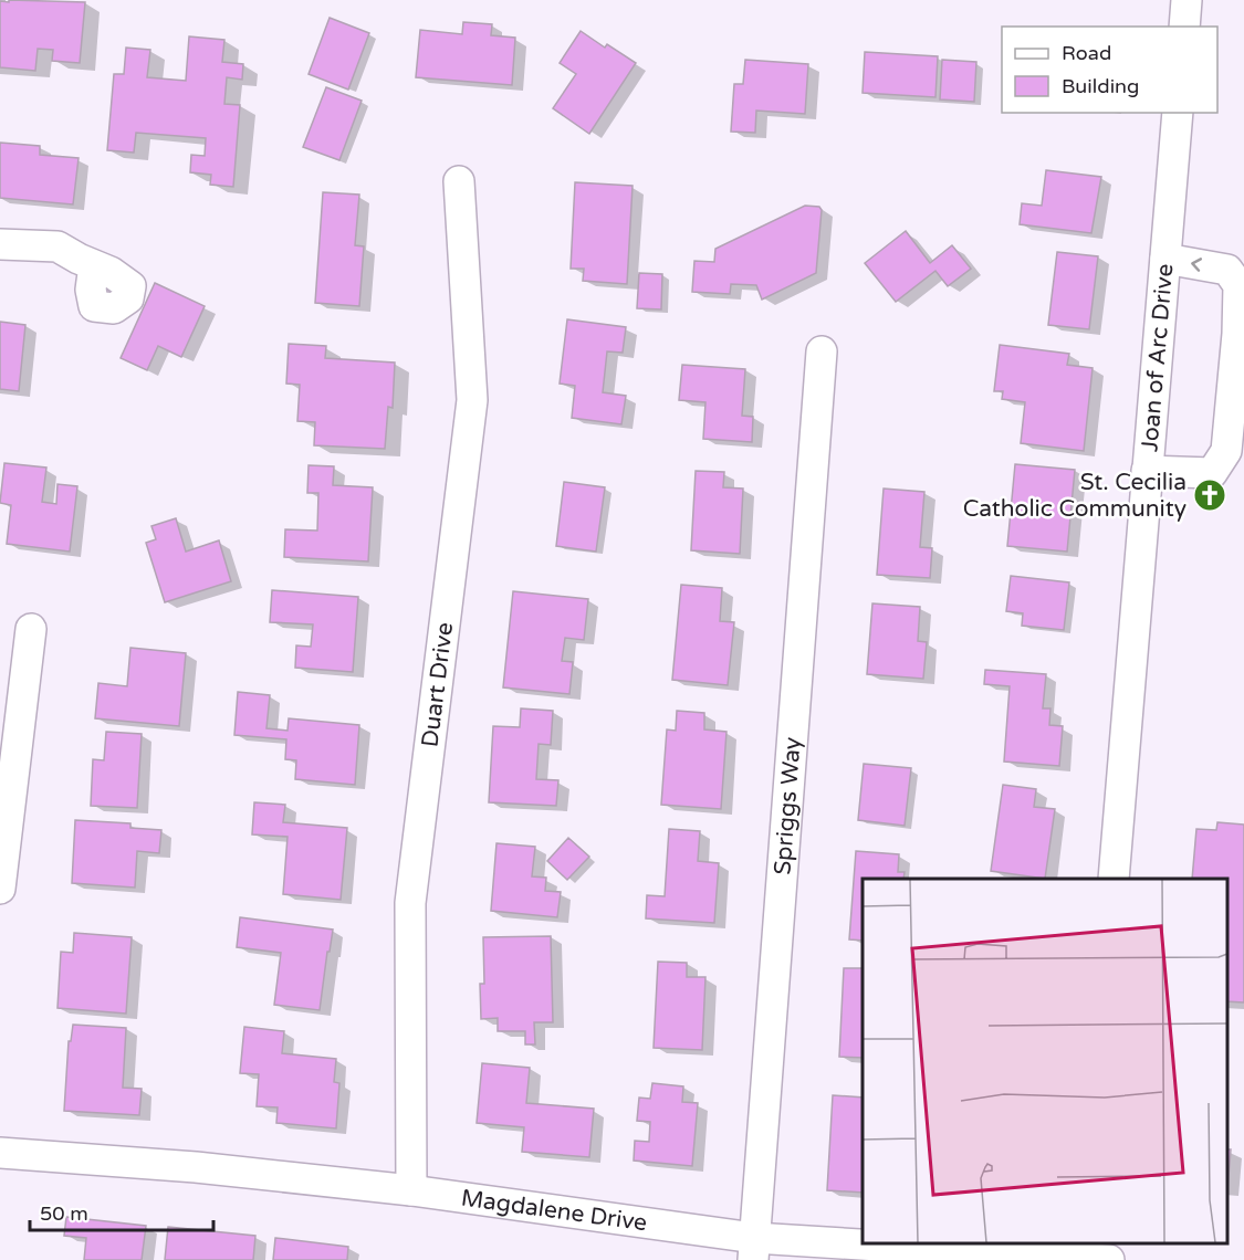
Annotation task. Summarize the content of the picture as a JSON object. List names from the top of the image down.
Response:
{
  "streets": {
    "street": [
      "Joan of Arc Drive",
      "Duart Drive",
      "Spriggs Way",
      "Magdalene Drive"
    ]
  },
  "crossings": [
    ["Duart Drive", "Magdalene Drive"],
    ["Spriggs Way", "Magdalene Drive"]
  ],
  "places": {
    "church": ["St. Cecilia Catholic Community"]
  },
  "legend": ["Road", "Building"],
  "scale_bar": "50 m"
}
